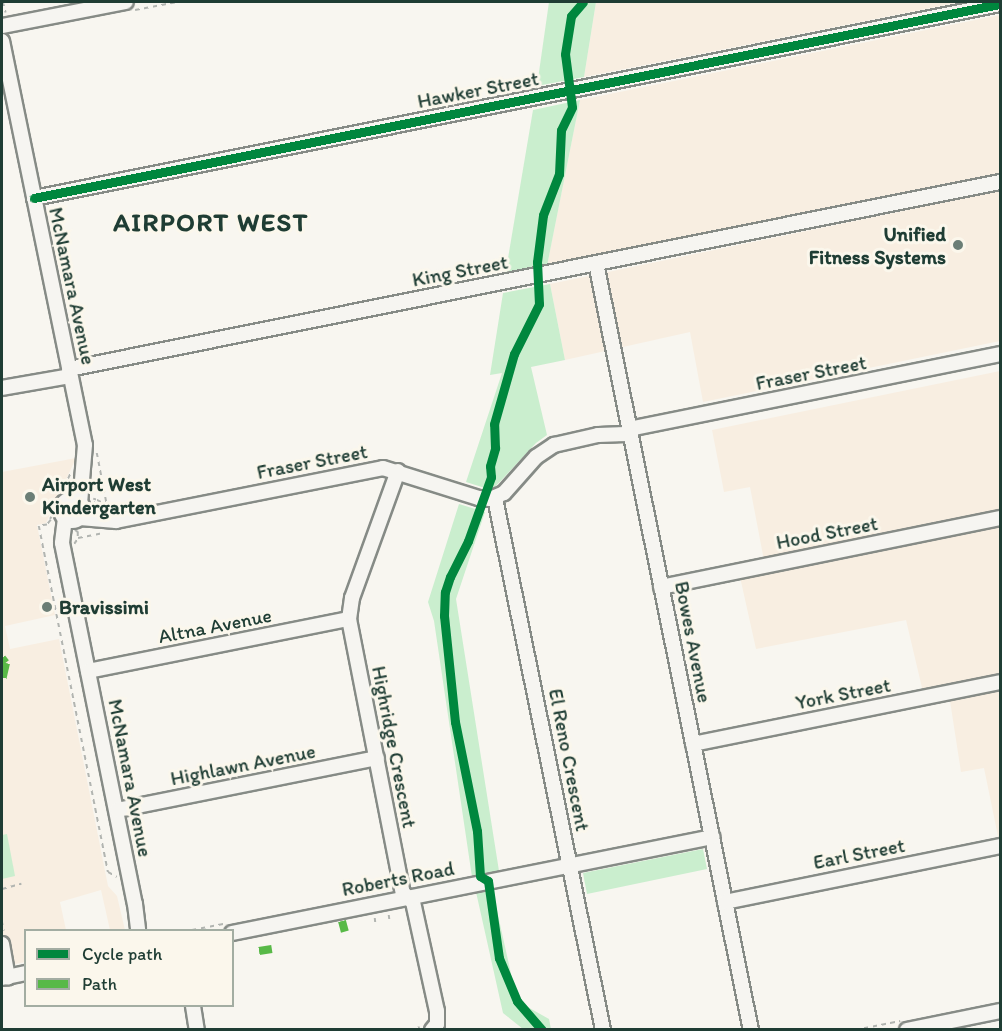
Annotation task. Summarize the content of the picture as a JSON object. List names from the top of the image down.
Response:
{
  "streets": {
    "street": [
      "Hawker Street",
      "King Street",
      "McNamara Avenue",
      "Fraser Street",
      "Hood Street",
      "Altna Avenue",
      "Bowes Avenue",
      "York Street",
      "Highridge Crescent",
      "El Reno Crescent",
      "Highlawn Avenue",
      "Earl Street",
      "Roberts Road"
    ]
  },
  "crossings": [
    ["Hawker Street", "McNamara Avenue"],
    ["King Street", "McNamara Avenue"],
    ["King Street", "Bowes Avenue"],
    ["McNamara Avenue", "Fraser Street"],
    ["McNamara Avenue", "Altna Avenue"],
    ["McNamara Avenue", "Highlawn Avenue"],
    ["Fraser Street", "Bowes Avenue"],
    ["Fraser Street", "Highridge Crescent"],
    ["Fraser Street", "El Reno Crescent"],
    ["Hood Street", "Bowes Avenue"],
    ["Altna Avenue", "Highridge Crescent"],
    ["Bowes Avenue", "York Street"],
    ["Bowes Avenue", "Earl Street"],
    ["Bowes Avenue", "Roberts Road"],
    ["Highridge Crescent", "Highlawn Avenue"],
    ["Highridge Crescent", "Roberts Road"],
    ["El Reno Crescent", "Roberts Road"]
  ],
  "districts": ["AIRPORT WEST"],
  "places": ["Unified Fitness Systems", "Airport West Kindergarten", "Bravissimi"],
  "legend": ["Cycle path", "Path"]
}
